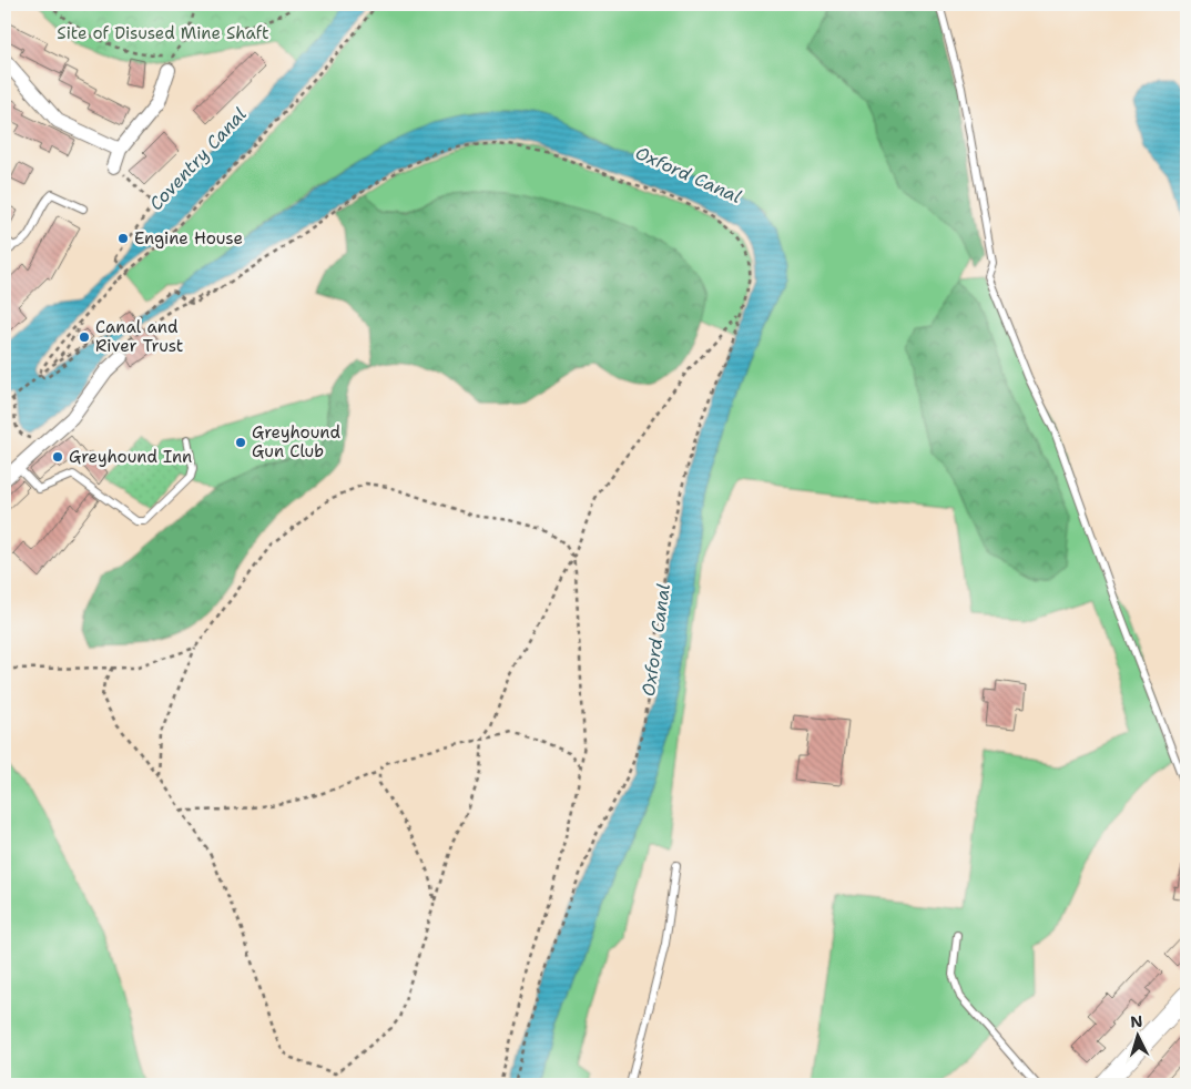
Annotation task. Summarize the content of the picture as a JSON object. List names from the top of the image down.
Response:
{
  "water": ["Coventry Canal", "Oxford Canal"],
  "parks": ["Site of Disused Mine Shaft"],
  "places": [
    "Engine House",
    "Canal and River Trust",
    "Greyhound Gun Club",
    "Greyhound Inn"
  ],
  "north": "top"
}
